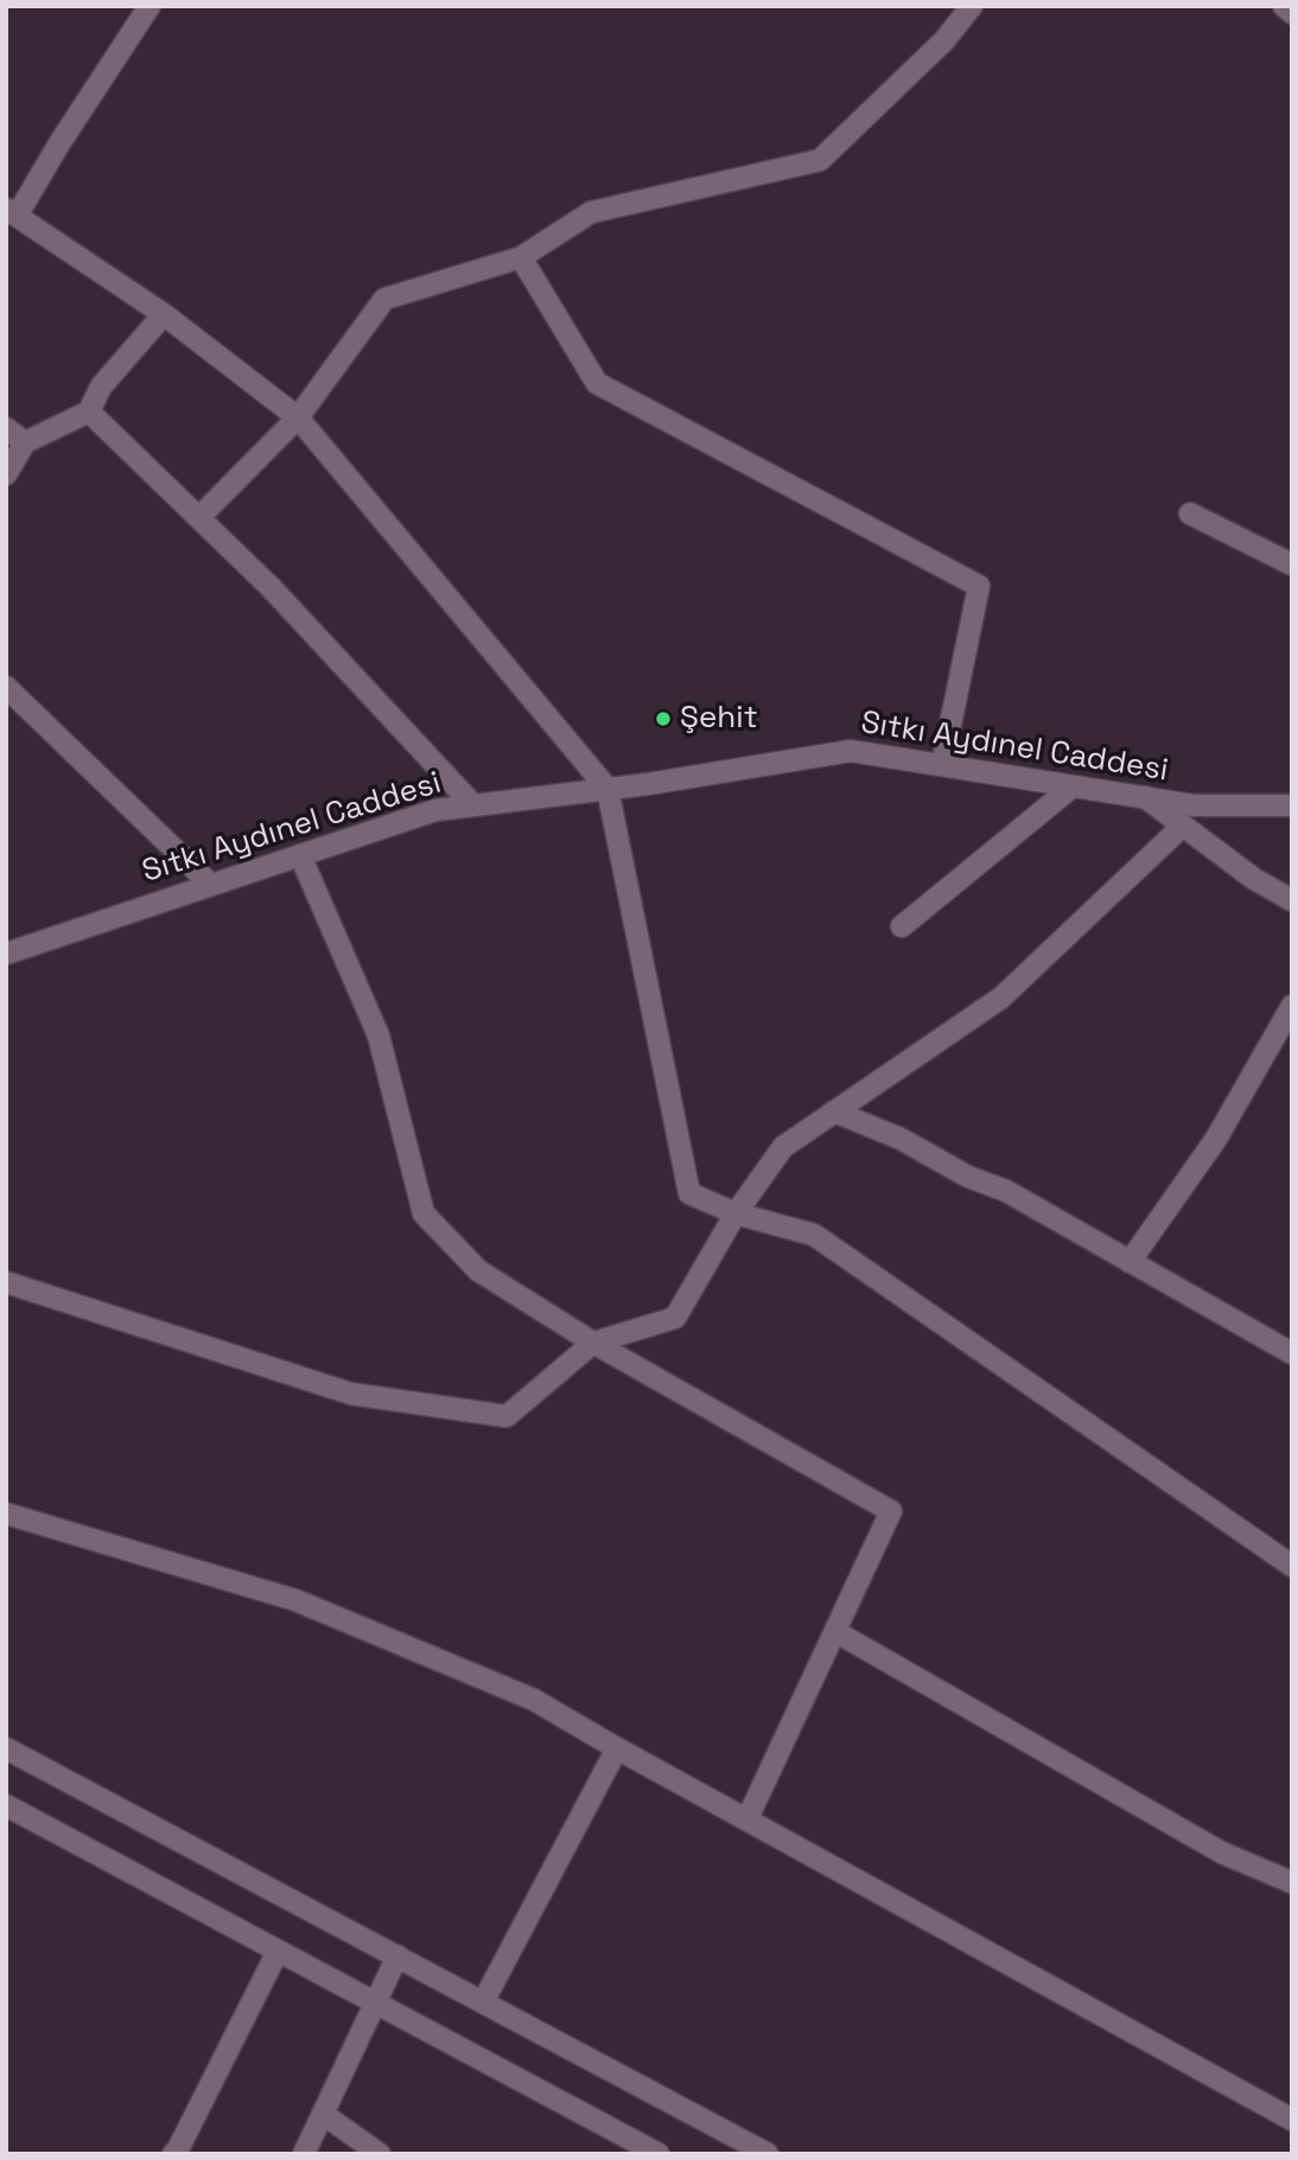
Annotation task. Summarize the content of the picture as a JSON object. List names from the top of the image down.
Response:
{
  "streets": {
    "street": ["Sıtkı Aydınel Caddesi"]
  },
  "places": ["Şehit"]
}
